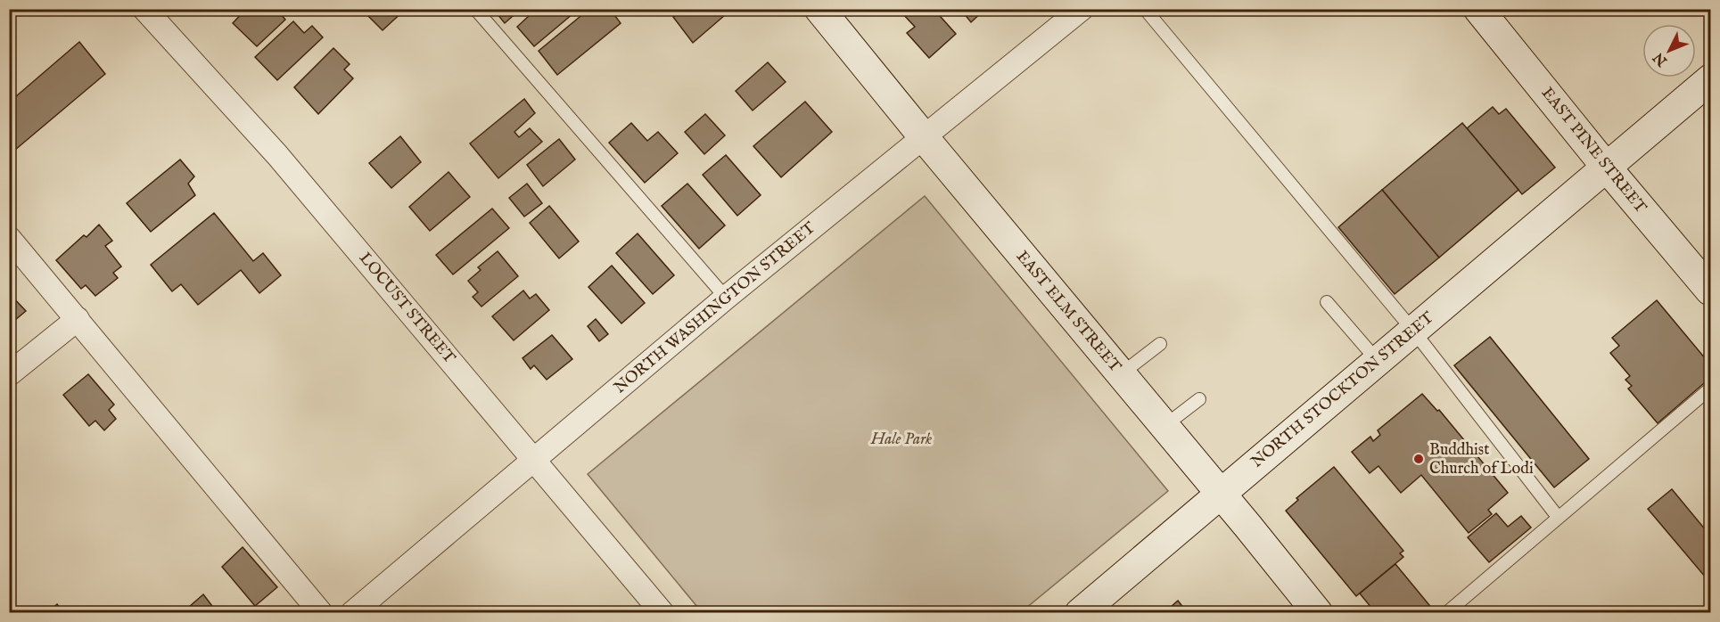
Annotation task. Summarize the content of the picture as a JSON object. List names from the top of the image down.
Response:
{
  "streets": {
    "street": [
      "EAST PINE STREET",
      "LOCUST STREET",
      "NORTH WASHINGTON STREET",
      "EAST ELM STREET",
      "NORTH STOCKTON STREET"
    ]
  },
  "crossings": [
    ["EAST PINE STREET", "NORTH STOCKTON STREET"],
    ["LOCUST STREET", "NORTH WASHINGTON STREET"],
    ["NORTH WASHINGTON STREET", "EAST ELM STREET"],
    ["EAST ELM STREET", "NORTH STOCKTON STREET"]
  ],
  "parks": ["Hale Park"],
  "places": ["Buddhist Church of Lodi"],
  "north": "bottom left"
}
